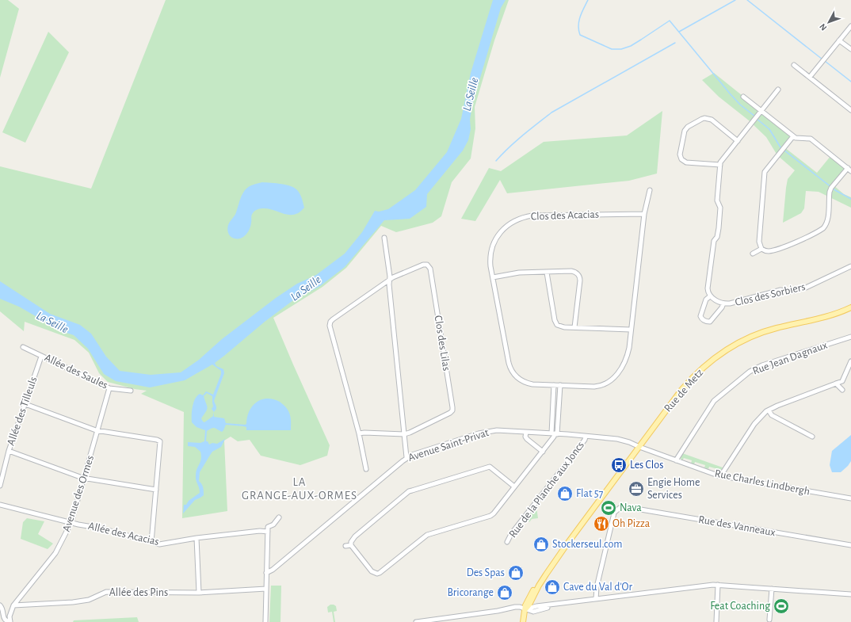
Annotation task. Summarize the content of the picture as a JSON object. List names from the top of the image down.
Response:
{
  "streets": {
    "main road": ["Rue de Metz"],
    "street": [
      "Clos des Acacias",
      "Clos des Sorbiers",
      "Clos des Lilas",
      "Rue Jean Dagnaux",
      "Allée des Saules",
      "Allée des Tilleuls",
      "Avenue Saint-Privat",
      "Rue Charles Lindbergh",
      "Rue de la Planche aux Joncs",
      "Avenue des Ormes",
      "Rue des Vanneaux",
      "Allée des Acacias",
      "Allée des Pins"
    ]
  },
  "crossings": [
    ["Rue Jean Dagnaux", "Rue Charles Lindbergh"],
    ["Allée des Saules", "Allée des Tilleuls"],
    ["Allée des Saules", "Avenue des Ormes"],
    ["Rue de Metz", "Avenue Saint-Privat"],
    ["Rue de Metz", "Rue Charles Lindbergh"],
    ["Avenue Saint-Privat", "Rue Charles Lindbergh"],
    ["Avenue Saint-Privat", "Rue de la Planche aux Joncs"],
    ["Avenue des Ormes", "Allée des Acacias"],
    ["Avenue des Ormes", "Allée des Pins"]
  ],
  "districts": ["LA GRANGE-AUX-ORMES"],
  "water": ["La Seille"],
  "places": {
    "bus stop": ["Les Clos"],
    "office": ["Engie Home Services"],
    "shop": [
      "Flat 57",
      "Stockerseul.com",
      "Des Spas",
      "Cave du Val d'Or",
      "Bricorange"
    ],
    "sports": ["Nava", "Feat Coaching"],
    "restaurant": ["Oh Pizza"]
  },
  "north": "bottom left"
}
